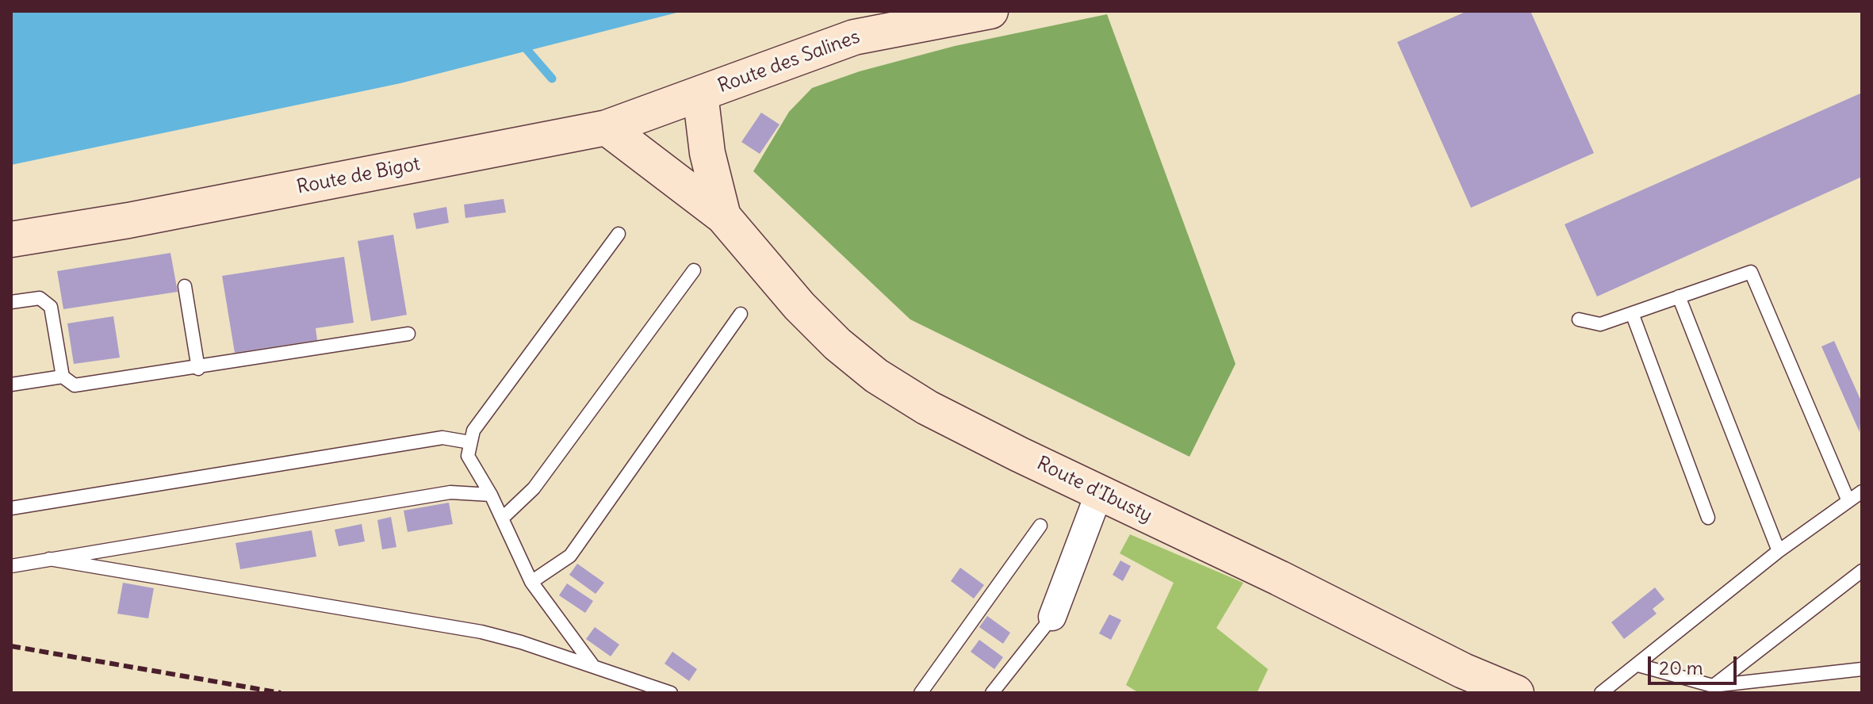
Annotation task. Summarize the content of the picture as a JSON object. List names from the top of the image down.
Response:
{
  "streets": {
    "street": ["Route des Salines", "Route de Bigot", "Route d'Ibusty"]
  },
  "crossings": [
    ["Route des Salines", "Route de Bigot"]
  ],
  "scale_bar": "20 m"
}
